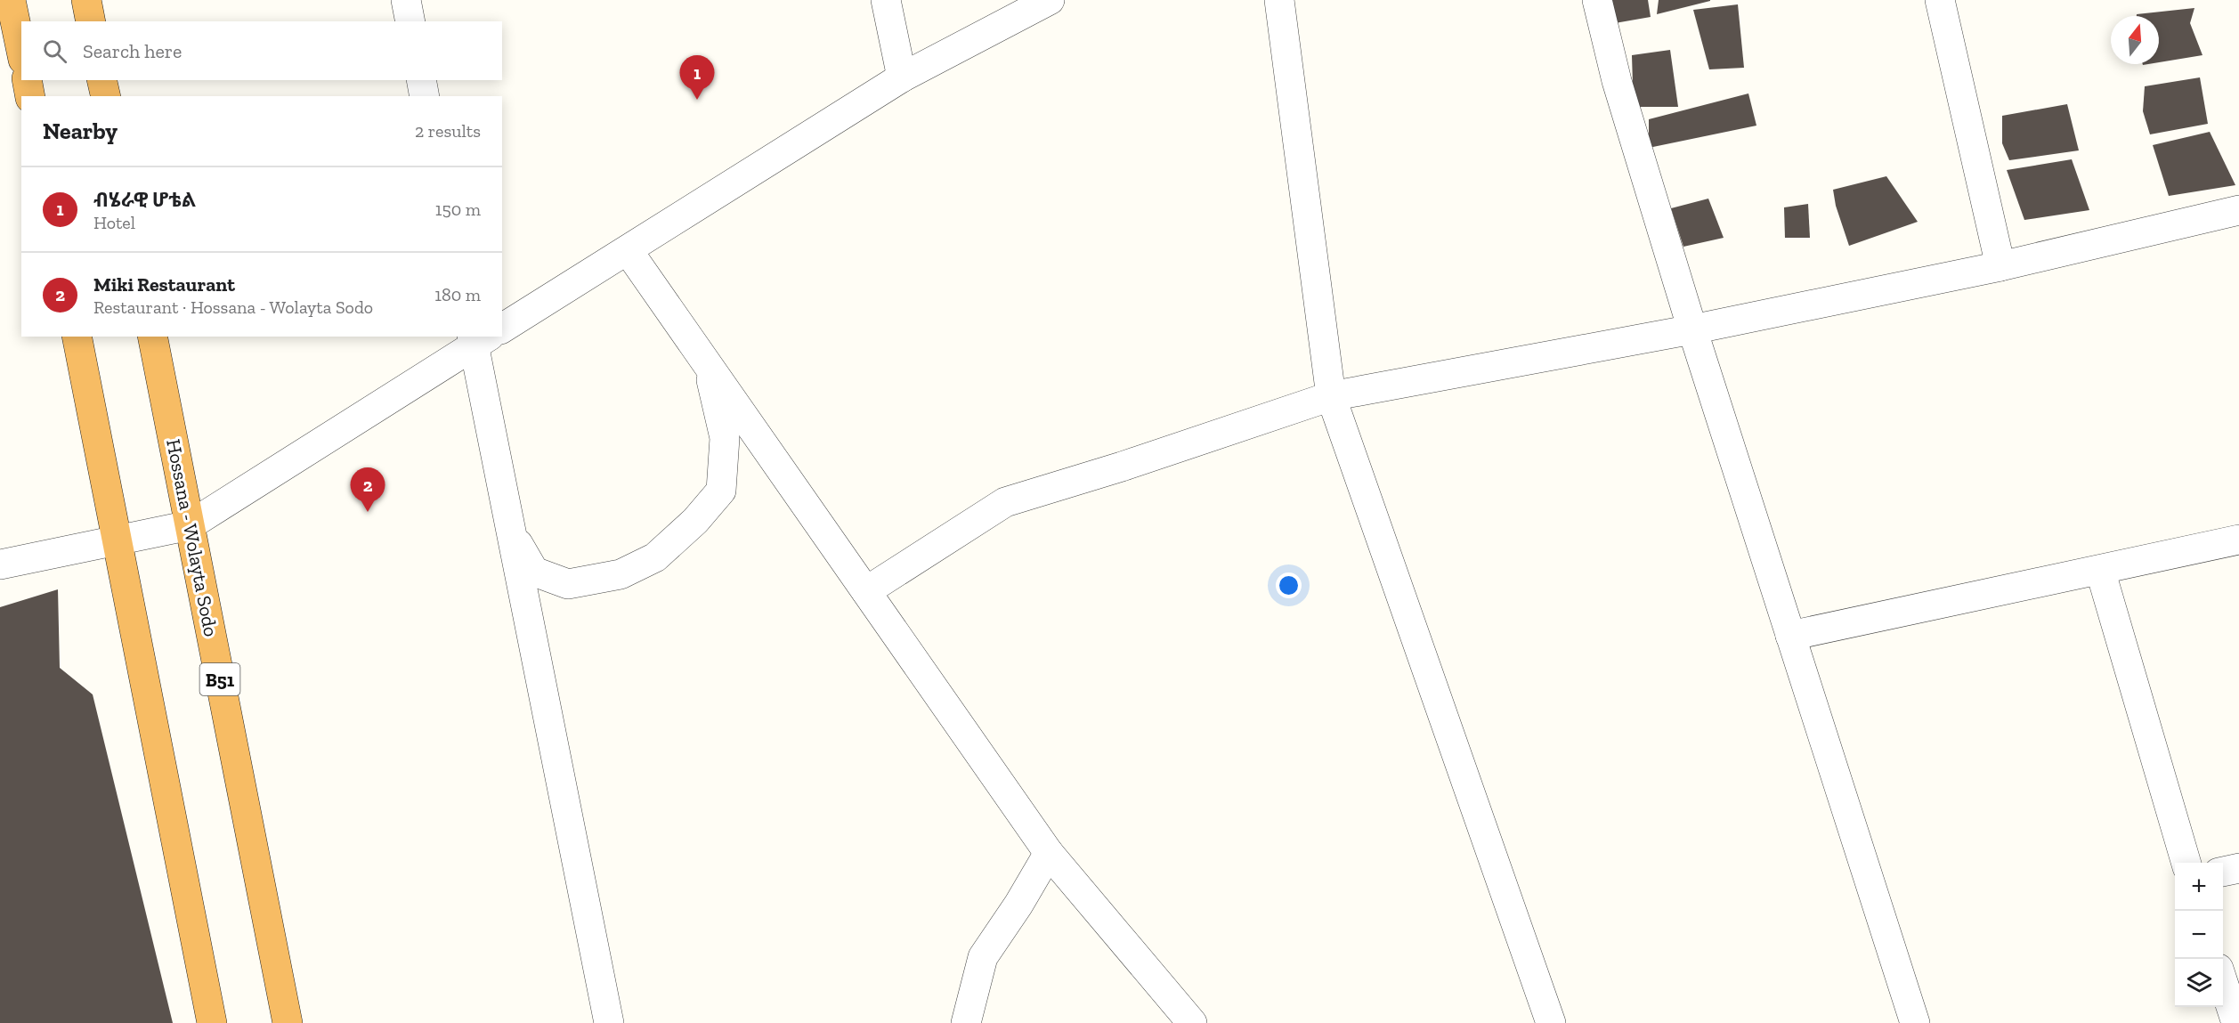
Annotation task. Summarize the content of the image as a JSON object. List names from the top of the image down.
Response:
{
  "streets": {
    "highway": ["Hossana - Wolayta Sodo", "B51"]
  },
  "north": "top",
  "page": {
    "search": "Search here",
    "pins": ["1", "2"],
    "heading": ["Nearby", "2 results"],
    "list": [
      {
        "mark": "1",
        "name": "ብሄራዊ ሆቴል",
        "note": "Hotel",
        "value": "150 m"
      },
      {
        "mark": "2",
        "name": "Miki Restaurant",
        "note": "Restaurant · Hossana - Wolayta Sodo",
        "value": "180 m"
      }
    ],
    "map_buttons": ["+", "−"]
  }
}
